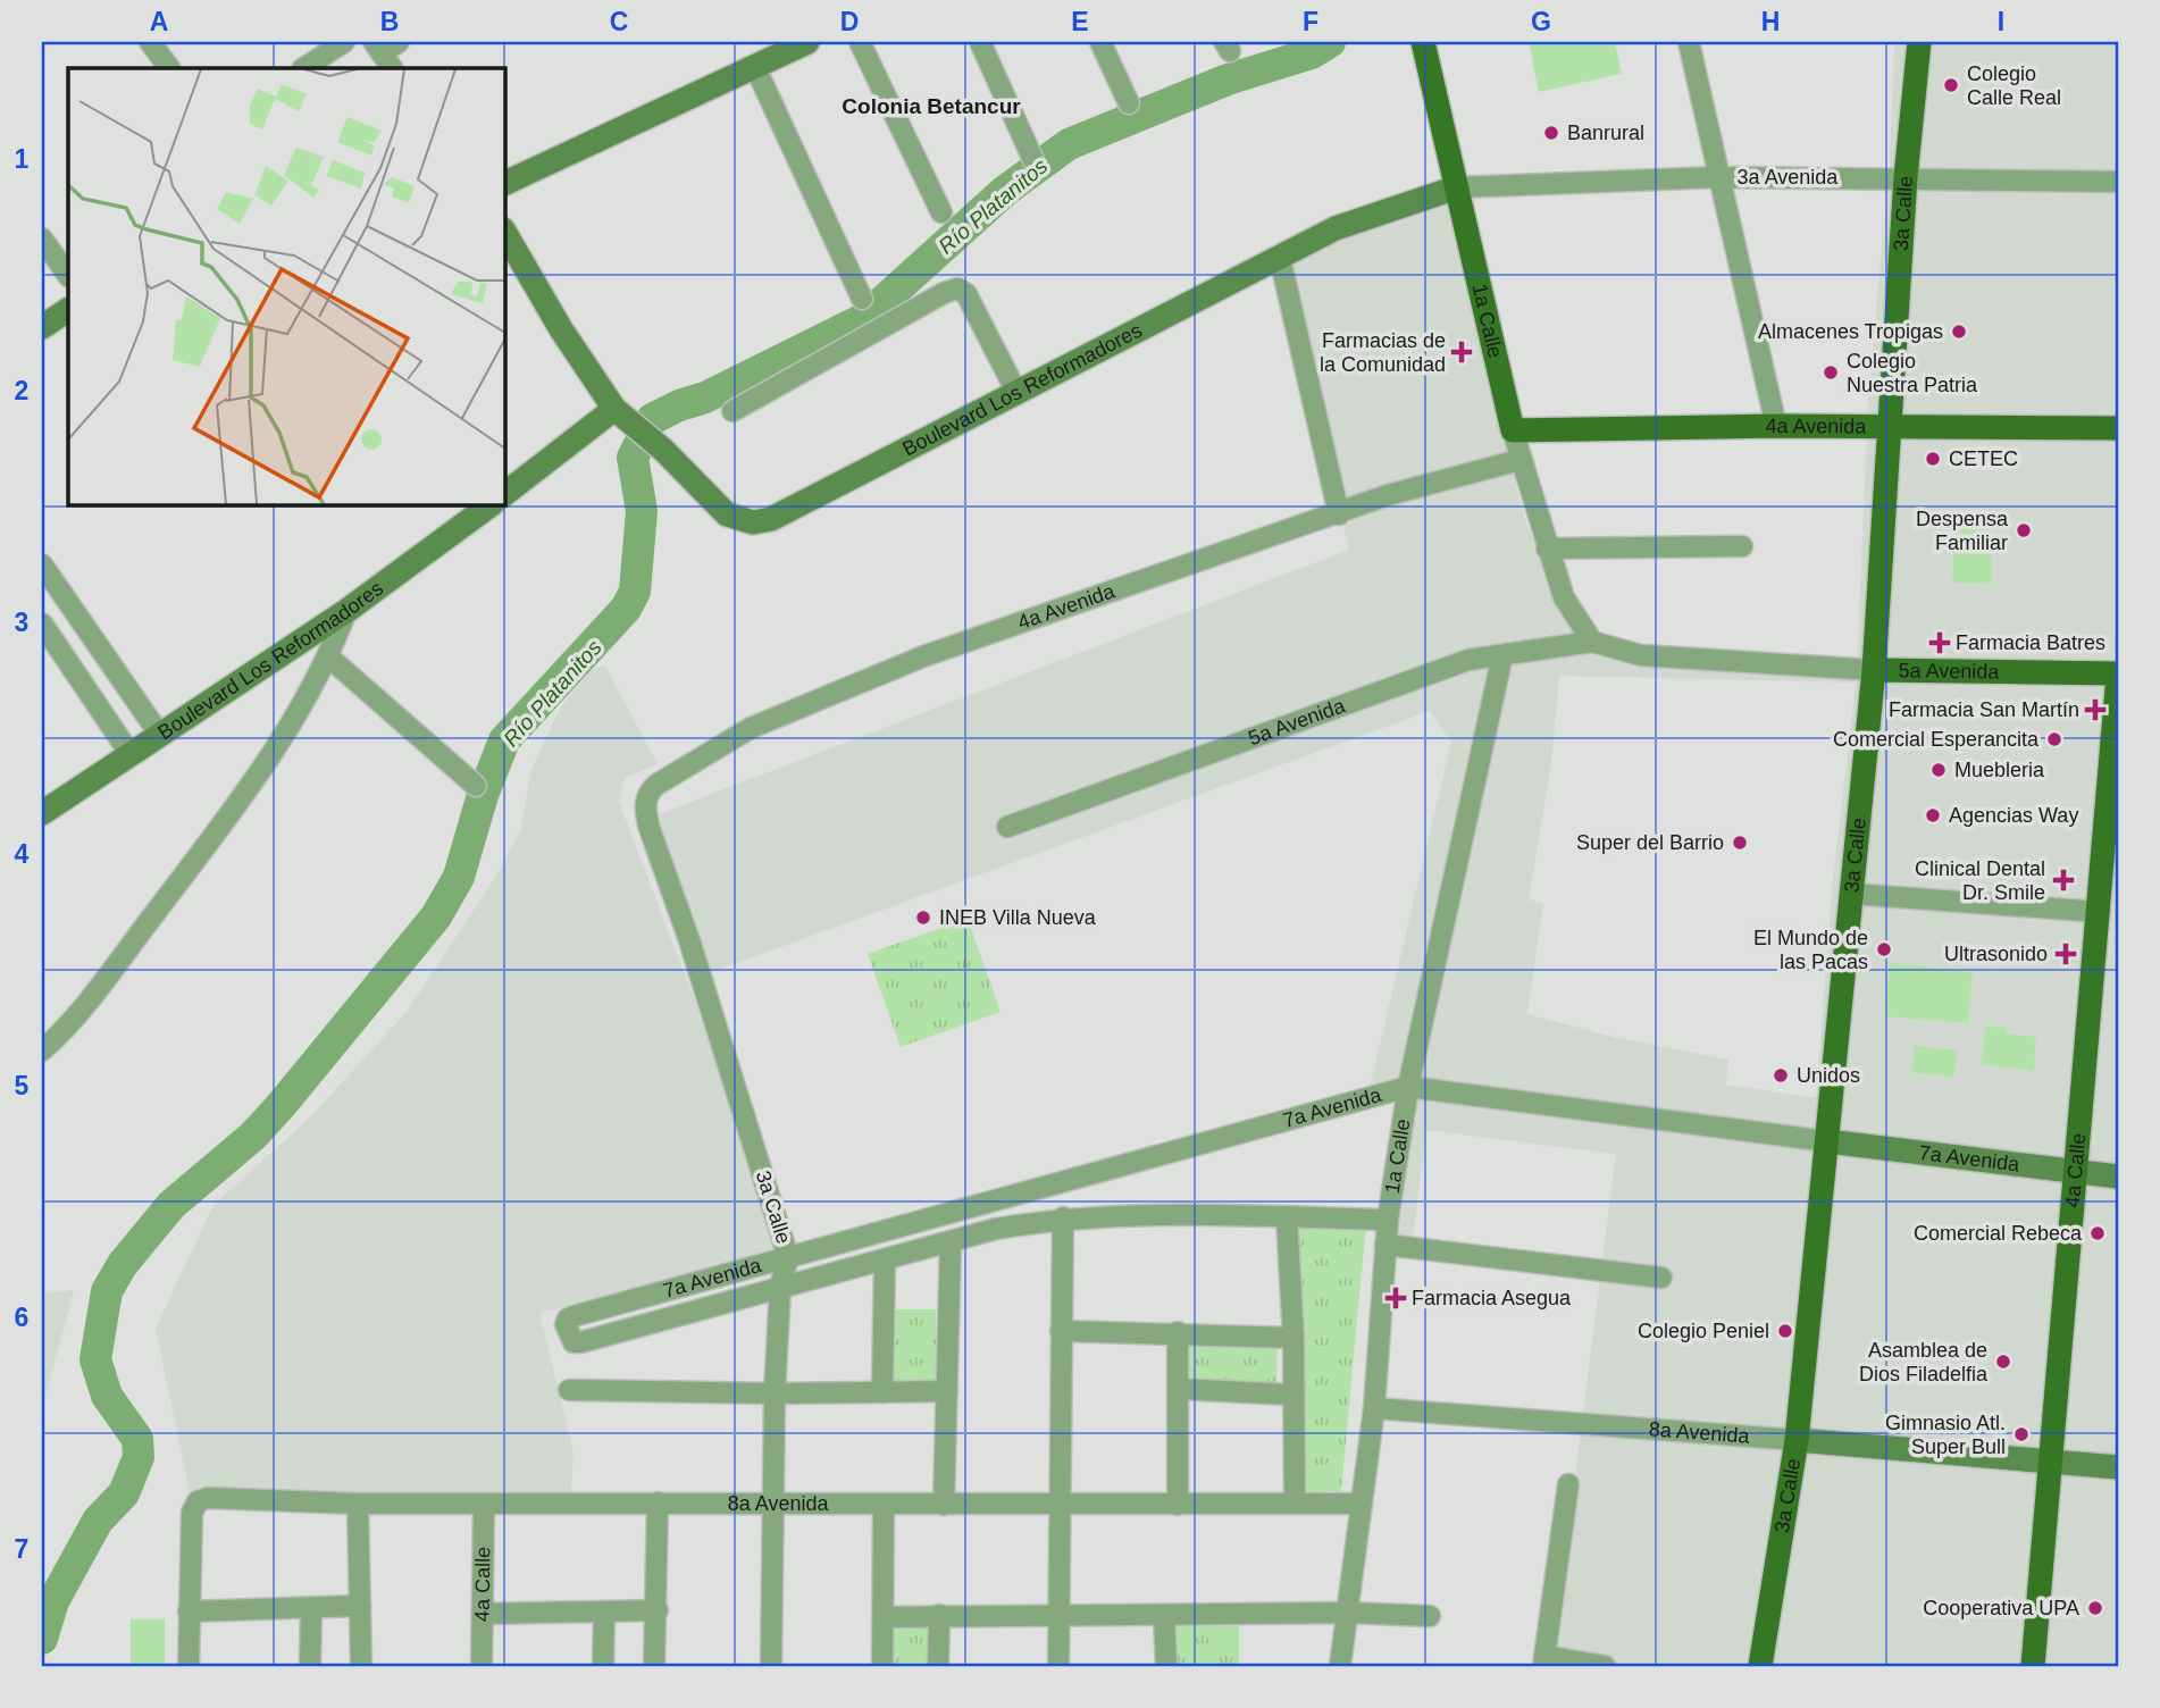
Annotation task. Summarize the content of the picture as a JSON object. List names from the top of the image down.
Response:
{
  "streets": {
    "main road": [
      "3a Calle",
      "1a Calle",
      "Boulevard Los Reformadores",
      "4a Avenida",
      "5a Avenida",
      "7a Avenida",
      "4a Calle",
      "8a Avenida"
    ],
    "street": ["3a Avenida"]
  },
  "crossings": [
    ["3a Avenida", "3a Calle"],
    ["3a Avenida", "1a Calle"],
    ["3a Avenida", "Boulevard Los Reformadores"],
    ["3a Calle", "4a Avenida"],
    ["3a Calle", "5a Avenida"],
    ["3a Calle", "7a Avenida"],
    ["3a Calle", "8a Avenida"],
    ["1a Calle", "Boulevard Los Reformadores"],
    ["1a Calle", "4a Avenida"],
    ["1a Calle", "5a Avenida"],
    ["1a Calle", "7a Avenida"],
    ["1a Calle", "8a Avenida"],
    ["5a Avenida", "4a Calle"],
    ["7a Avenida", "4a Calle"],
    ["4a Calle", "8a Avenida"]
  ],
  "districts": ["Colonia Betancur"],
  "water": ["Río Platanitos"],
  "places": {
    "other": [
      "Colegio Calle Real",
      "Banrural",
      "Almacenes Tropigas",
      "Colegio Nuestra Patria",
      "CETEC",
      "Despensa Familiar",
      "Comercial Esperancita",
      "Muebleria",
      "Agencias Way",
      "Super del Barrio",
      "INEB Villa Nueva",
      "El Mundo de las Pacas",
      "Unidos",
      "Comercial Rebeca",
      "Colegio Peniel",
      "Asamblea de Dios Filadelfia",
      "Gimnasio Atl. Super Bull",
      "Cooperativa UPA"
    ],
    "health": [
      "Farmacias de la Comunidad",
      "Farmacia Batres",
      "Farmacia San Martín",
      "Clinical Dental Dr. Smile",
      "Ultrasonido",
      "Farmacia Asegua"
    ]
  },
  "grid": {
    "columns": [
      "A",
      "B",
      "C",
      "D",
      "E",
      "F",
      "G",
      "H",
      "I"
    ],
    "rows": [
      "1",
      "2",
      "3",
      "4",
      "5",
      "6",
      "7"
    ]
  }
}
